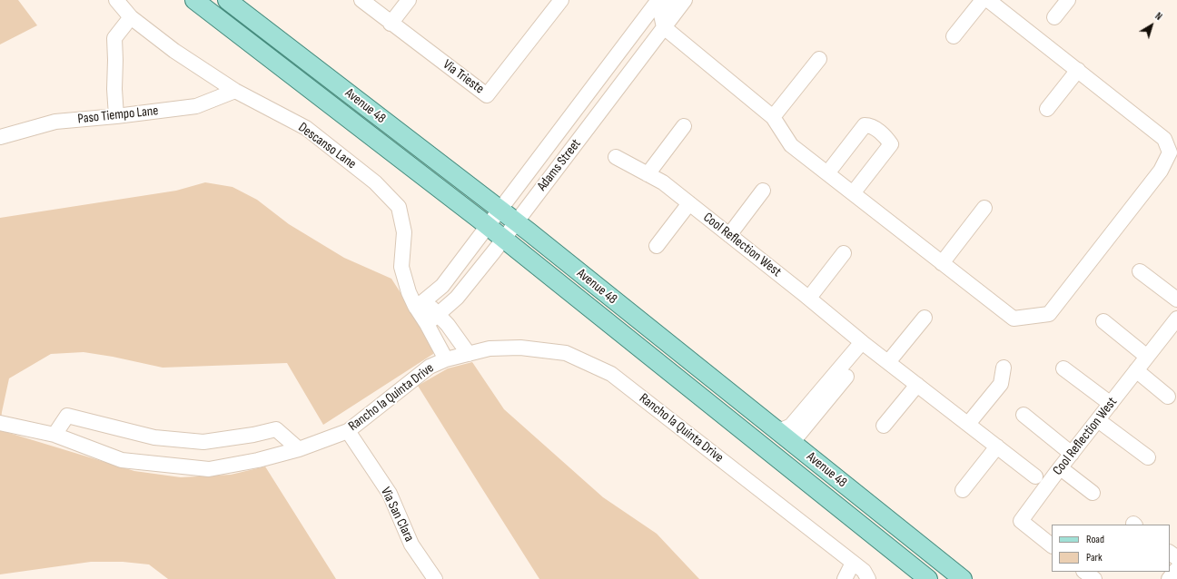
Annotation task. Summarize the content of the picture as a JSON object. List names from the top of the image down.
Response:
{
  "streets": {
    "main road": ["Avenue 48"],
    "street": [
      "Via Trieste",
      "Paso Tiempo Lane",
      "Descanso Lane",
      "Adams Street",
      "Cool Reflection West",
      "Rancho la Quinta Drive",
      "Via San Clara"
    ]
  },
  "crossings": [
    ["Avenue 48", "Adams Street"],
    ["Paso Tiempo Lane", "Descanso Lane"],
    ["Descanso Lane", "Adams Street"],
    ["Rancho la Quinta Drive", "Via San Clara"]
  ],
  "legend": ["Road", "Park"],
  "north": "top right"
}
